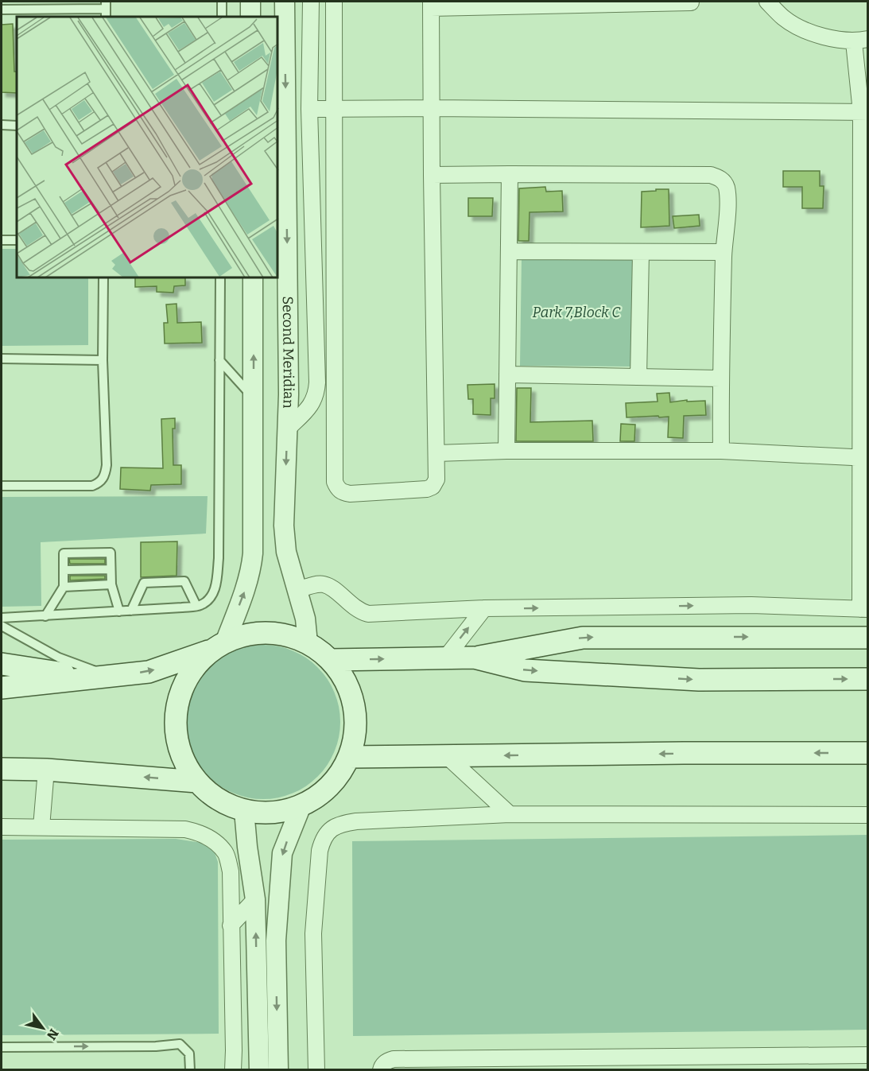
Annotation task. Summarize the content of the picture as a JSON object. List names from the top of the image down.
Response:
{
  "streets": {
    "street": ["Second Meridian"]
  },
  "parks": ["Park 7,Block C"],
  "north": "bottom right"
}
